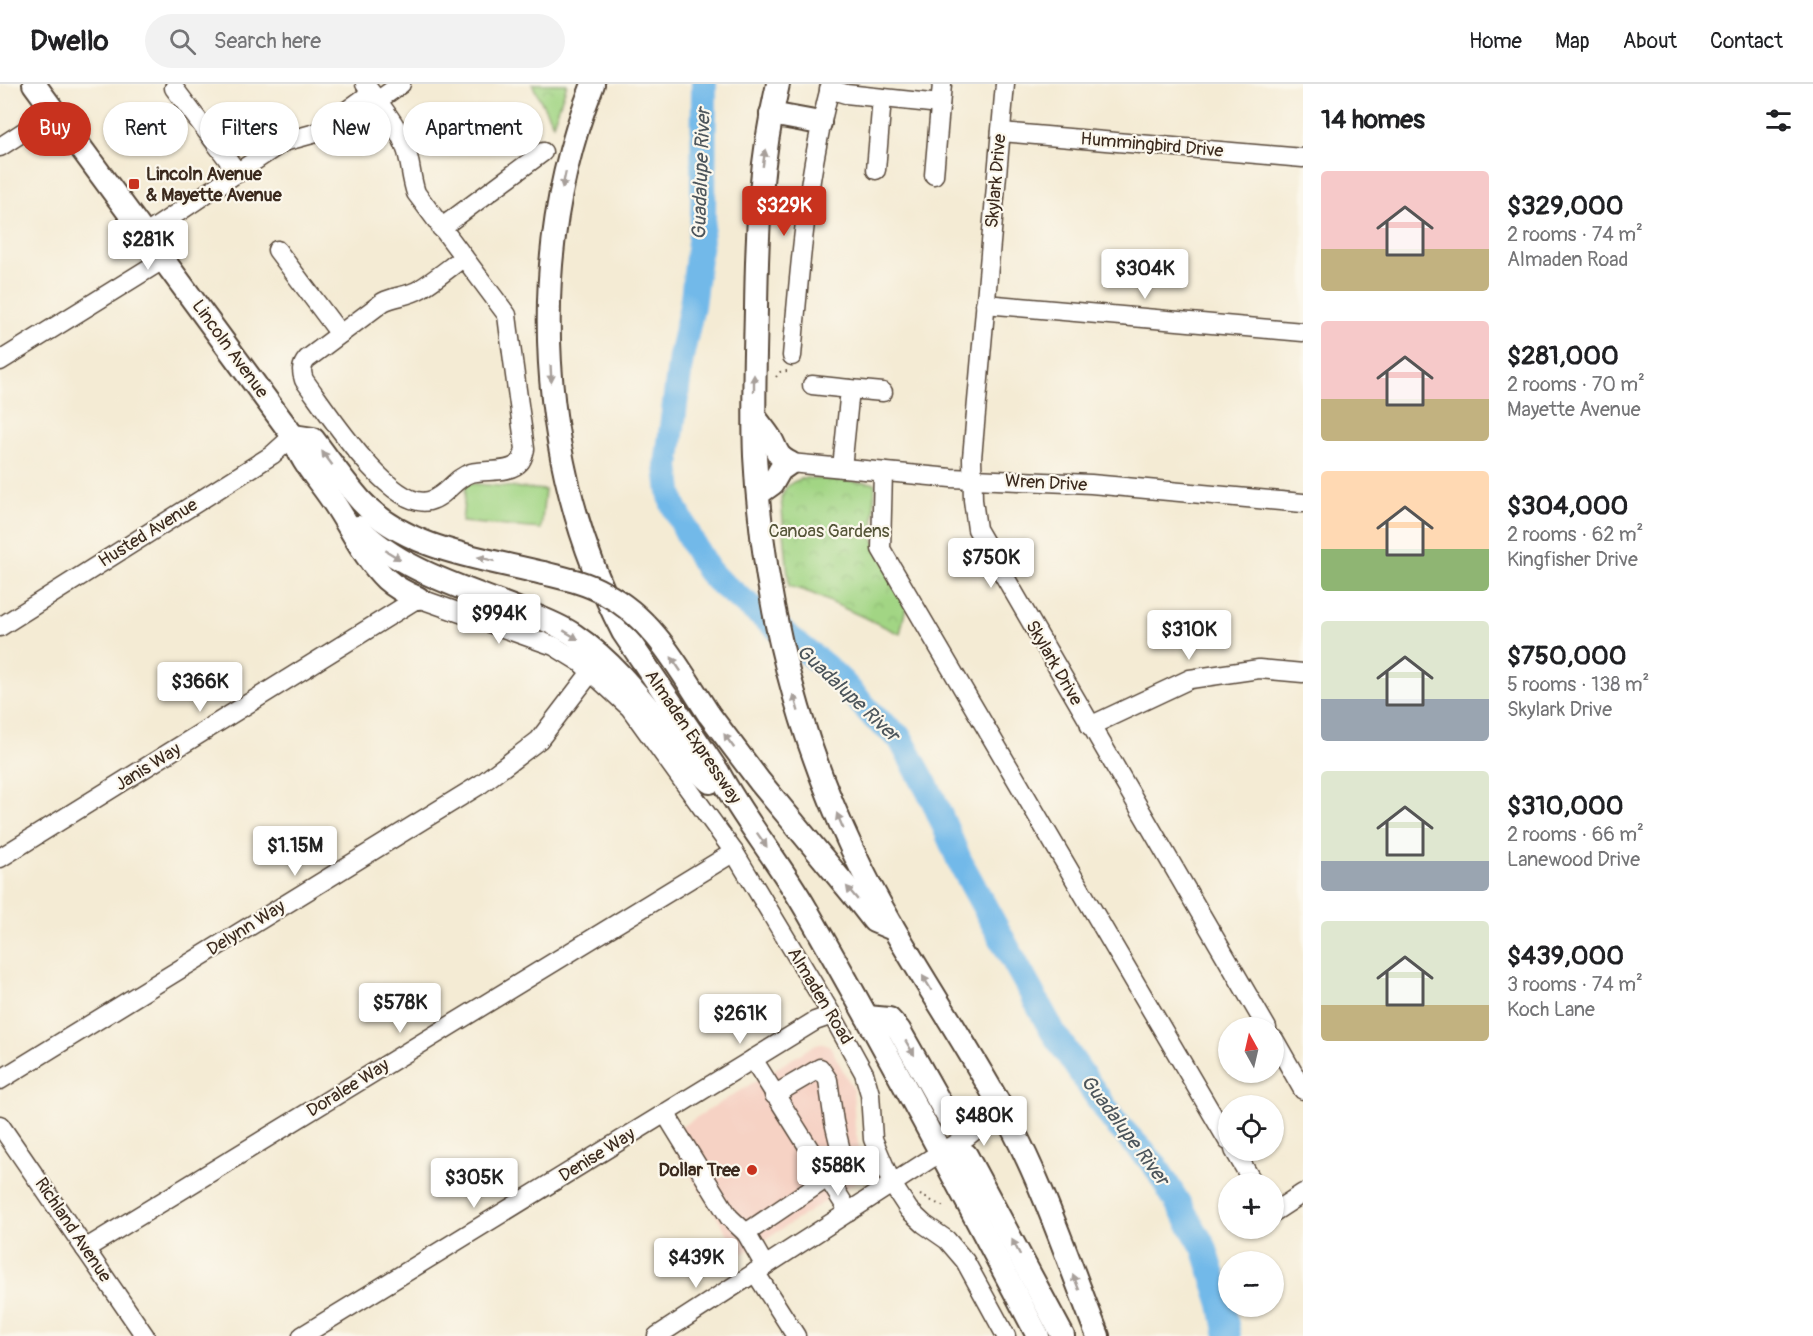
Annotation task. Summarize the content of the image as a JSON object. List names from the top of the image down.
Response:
{
  "streets": {
    "main road": ["Lincoln Avenue", "Almaden Expressway"],
    "street": [
      "Hummingbird Drive",
      "Skylark Drive",
      "Wren Drive",
      "Husted Avenue",
      "Janis Way",
      "Delynn Way",
      "Almaden Road",
      "Doralee Way",
      "Denise Way",
      "Richland Avenue"
    ]
  },
  "crossings": [
    ["Hummingbird Drive", "Skylark Drive"],
    ["Skylark Drive", "Wren Drive"],
    ["Lincoln Avenue", "Husted Avenue"],
    ["Delynn Way", "Almaden Road"],
    ["Almaden Road", "Doralee Way"],
    ["Almaden Road", "Denise Way"],
    ["Doralee Way", "Richland Avenue"]
  ],
  "water": ["Guadalupe River"],
  "parks": ["Canoas Gardens"],
  "places": {
    "transit": ["Lincoln Avenue & Mayette Avenue"],
    "other": ["Dollar Tree"]
  },
  "north": "top",
  "page": {
    "header": "Dwello",
    "search": "Search here",
    "nav": [
      "Home",
      "Map",
      "About",
      "Contact"
    ],
    "heading": "14 homes",
    "chip": [
      "Buy",
      "Rent",
      "Filters",
      "New",
      "Apartment"
    ],
    "list": [
      {
        "name": "$329,000",
        "note": "2 rooms · 74 m² · Almaden Road"
      },
      {
        "name": "$281,000",
        "note": "2 rooms · 70 m² · Mayette Avenue"
      },
      {
        "name": "$304,000",
        "note": "2 rooms · 62 m² · Kingfisher Drive"
      },
      {
        "name": "$750,000",
        "note": "5 rooms · 138 m² · Skylark Drive"
      },
      {
        "name": "$310,000",
        "note": "2 rooms · 66 m² · Lanewood Drive"
      },
      {
        "name": "$439,000",
        "note": "3 rooms · 74 m² · Koch Lane"
      }
    ],
    "price": [
      "$329K",
      "$281K",
      "$304K",
      "$750K",
      "$994K",
      "$310K",
      "$366K",
      "$1.15M",
      "$578K",
      "$261K",
      "$480K",
      "$588K",
      "$305K",
      "$439K"
    ],
    "map_buttons": ["+", "−"]
  }
}
